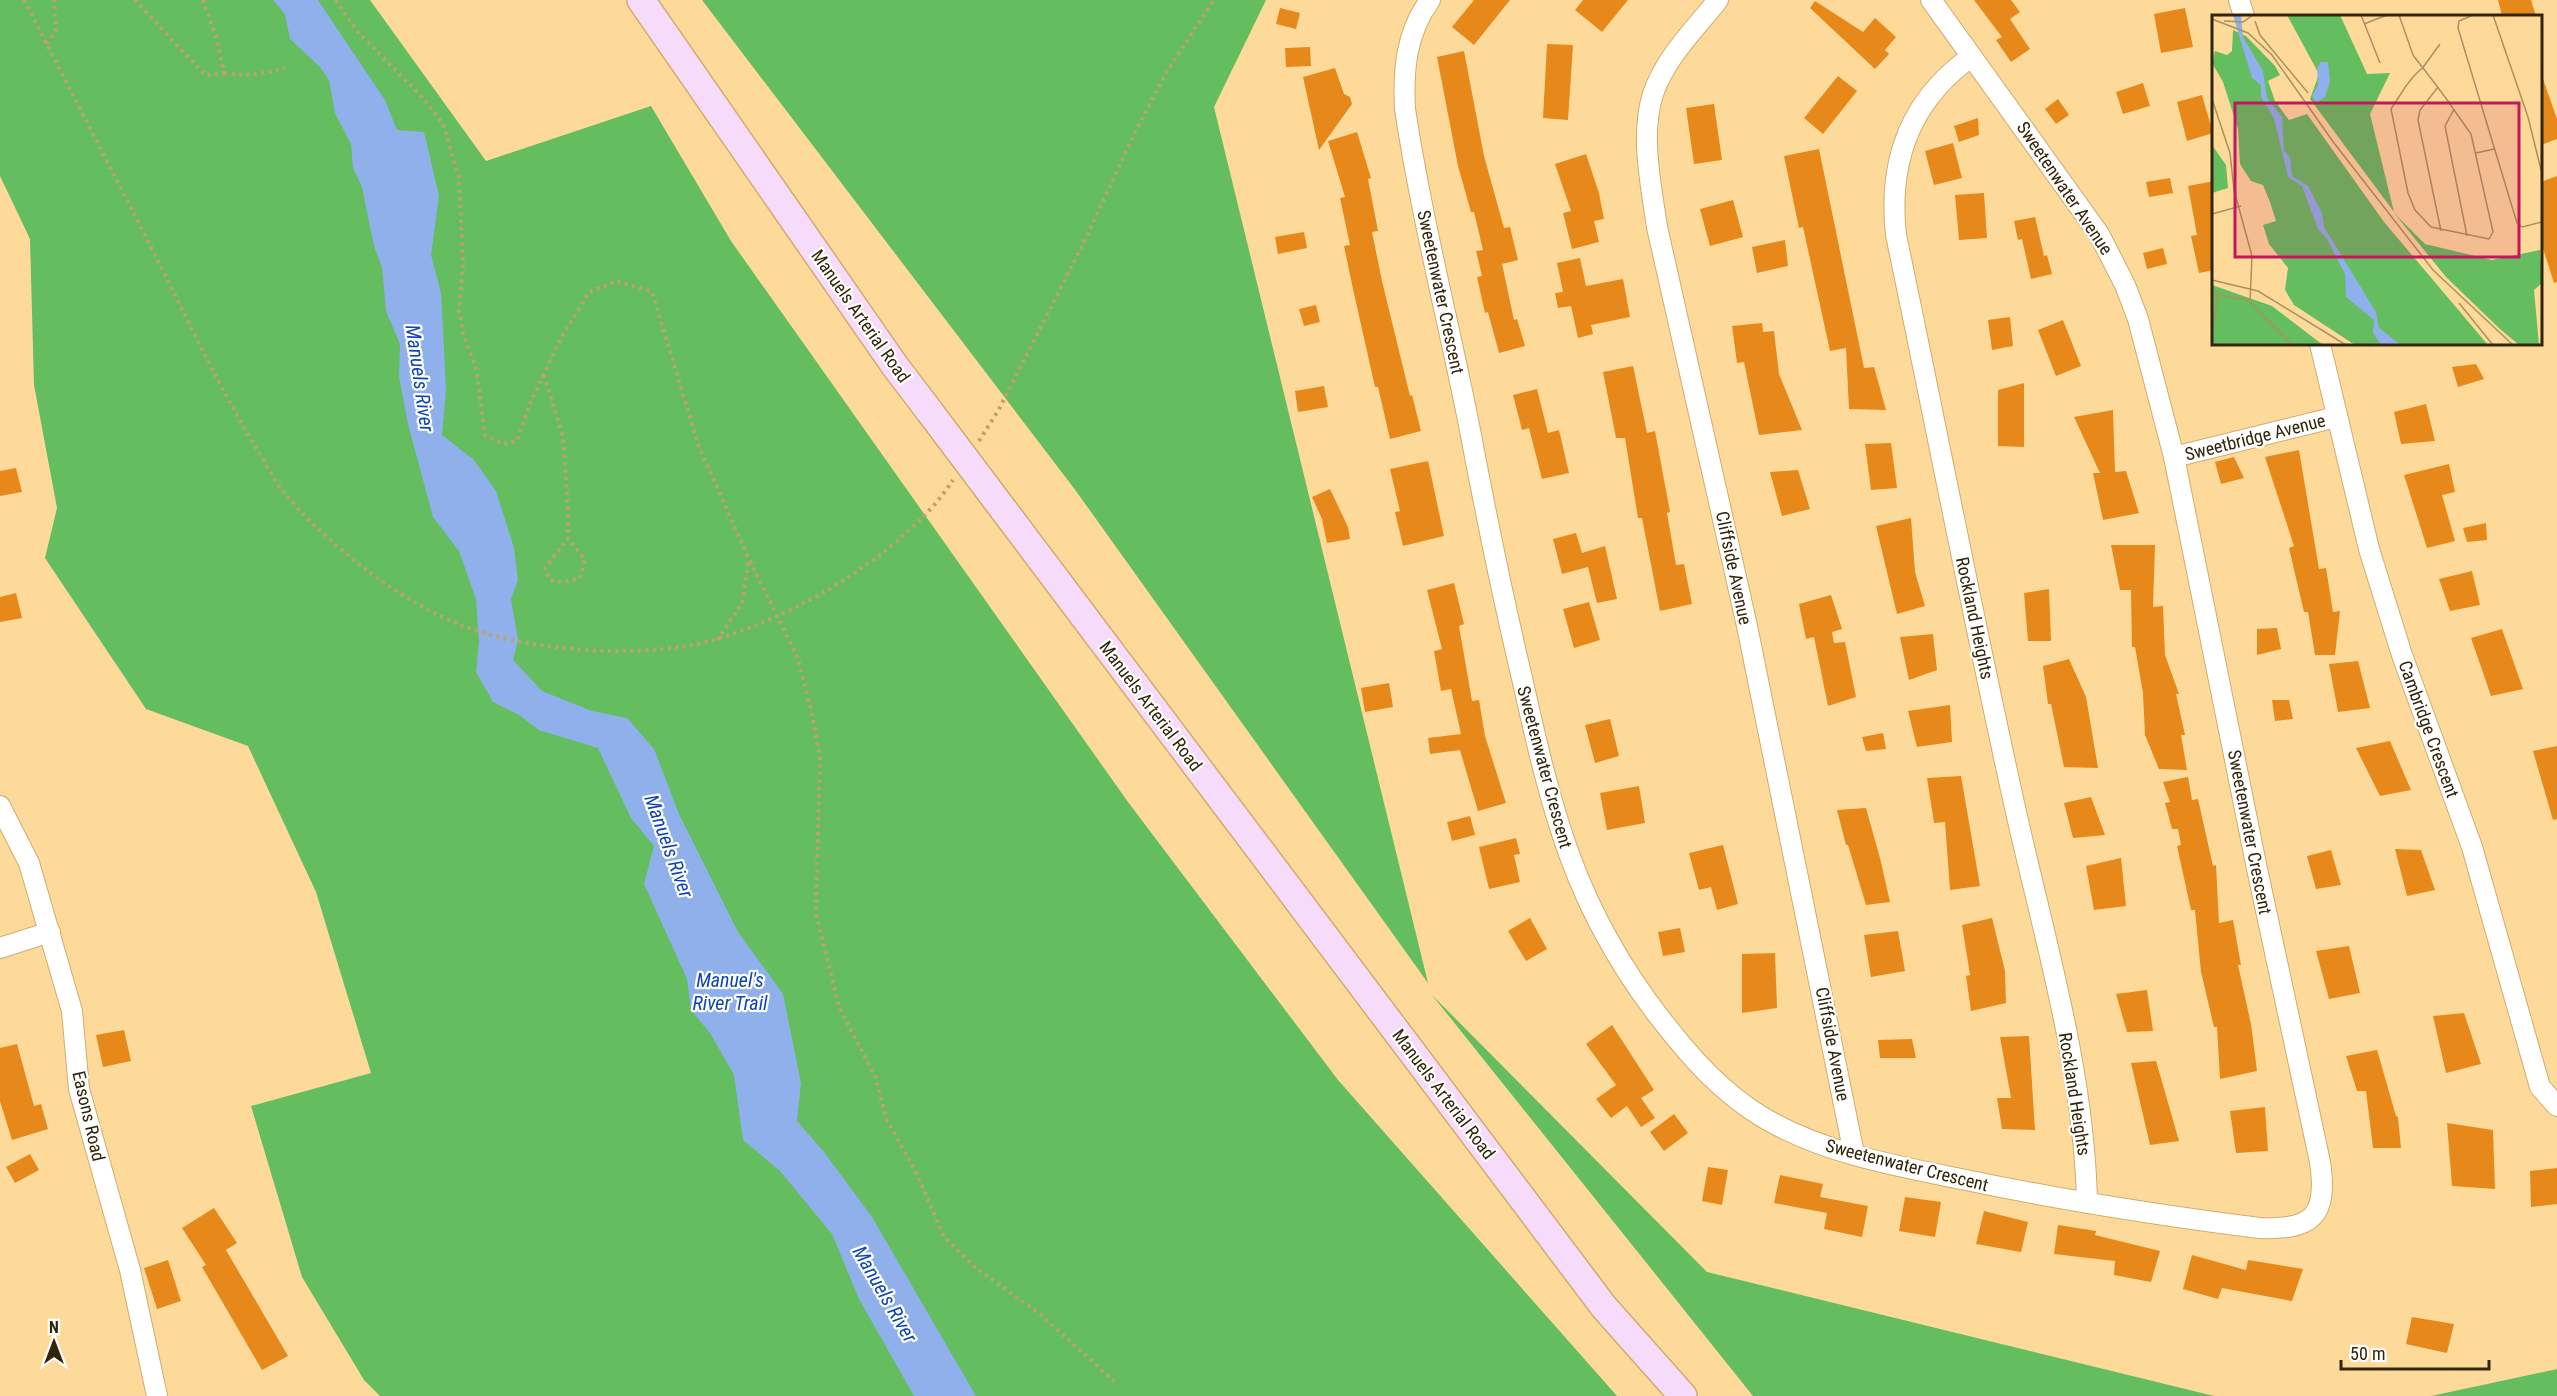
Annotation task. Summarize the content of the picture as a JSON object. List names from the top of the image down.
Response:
{
  "streets": {
    "main road": ["Manuels Arterial Road"],
    "street": [
      "Sweetenwater Avenue",
      "Sweetenwater Crescent",
      "Sweetbridge Avenue",
      "Cliffside Avenue",
      "Rockland Heights",
      "Cambridge Crescent",
      "Easons Road"
    ]
  },
  "crossings": [
    ["Sweetenwater Avenue", "Sweetenwater Crescent"],
    ["Sweetenwater Avenue", "Sweetbridge Avenue"],
    ["Sweetenwater Avenue", "Rockland Heights"],
    ["Sweetenwater Crescent", "Cliffside Avenue"],
    ["Sweetenwater Crescent", "Rockland Heights"],
    ["Sweetbridge Avenue", "Cambridge Crescent"]
  ],
  "water": ["Manuels River", "Manuel's River Trail"],
  "scale_bar": "50 m",
  "north": "top"
}
